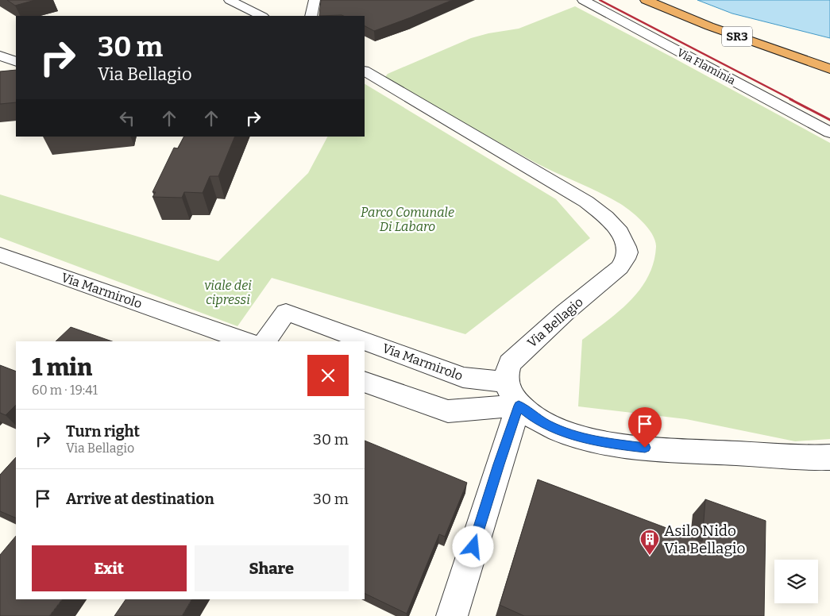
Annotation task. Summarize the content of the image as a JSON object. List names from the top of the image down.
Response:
{
  "streets": {
    "highway": ["SR3"],
    "street": ["Via Flaminia", "Via Marmirolo", "Via Bellagio"]
  },
  "crossings": [
    ["Via Marmirolo", "Via Bellagio"]
  ],
  "parks": ["Parco Comunale Di Labaro", "viale dei cipressi"],
  "places": {
    "building": ["Asilo Nido Via Bellagio"]
  },
  "page": {
    "turn": ["30 m", "Via Bellagio"],
    "heading": ["1 min", "60 m · 19:41"],
    "list": [
      {
        "name": "Turn right",
        "note": "Via Bellagio",
        "value": "30 m"
      },
      {
        "name": "Arrive at destination",
        "value": "30 m"
      }
    ],
    "buttons": ["Exit", "Share"]
  }
}
